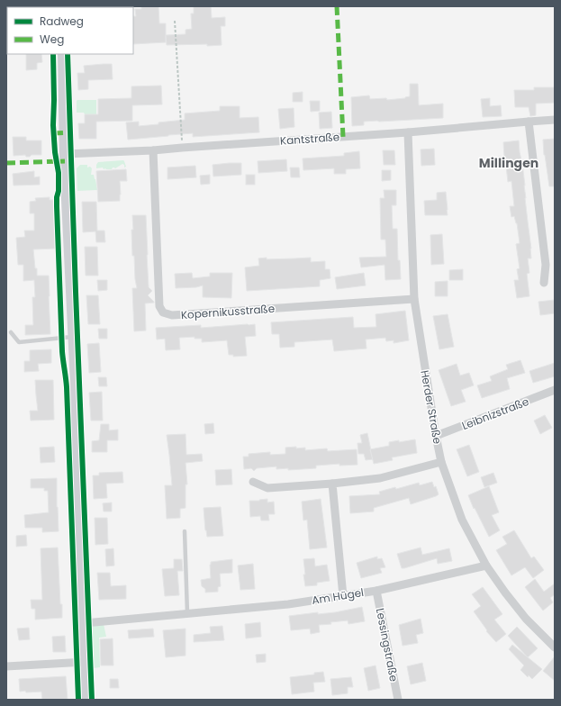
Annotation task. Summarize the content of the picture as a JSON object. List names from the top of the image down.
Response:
{
  "streets": {
    "street": [
      "Kantstraße",
      "Kopernikusstraße",
      "Herder Straße",
      "Leibnizstraße",
      "Am Hügel",
      "Lessingstraße"
    ]
  },
  "crossings": [
    ["Kantstraße", "Kopernikusstraße"],
    ["Kantstraße", "Herder Straße"],
    ["Kopernikusstraße", "Herder Straße"],
    ["Herder Straße", "Leibnizstraße"],
    ["Herder Straße", "Am Hügel"],
    ["Am Hügel", "Lessingstraße"]
  ],
  "districts": ["Millingen"],
  "legend": ["Radweg", "Weg"]
}
